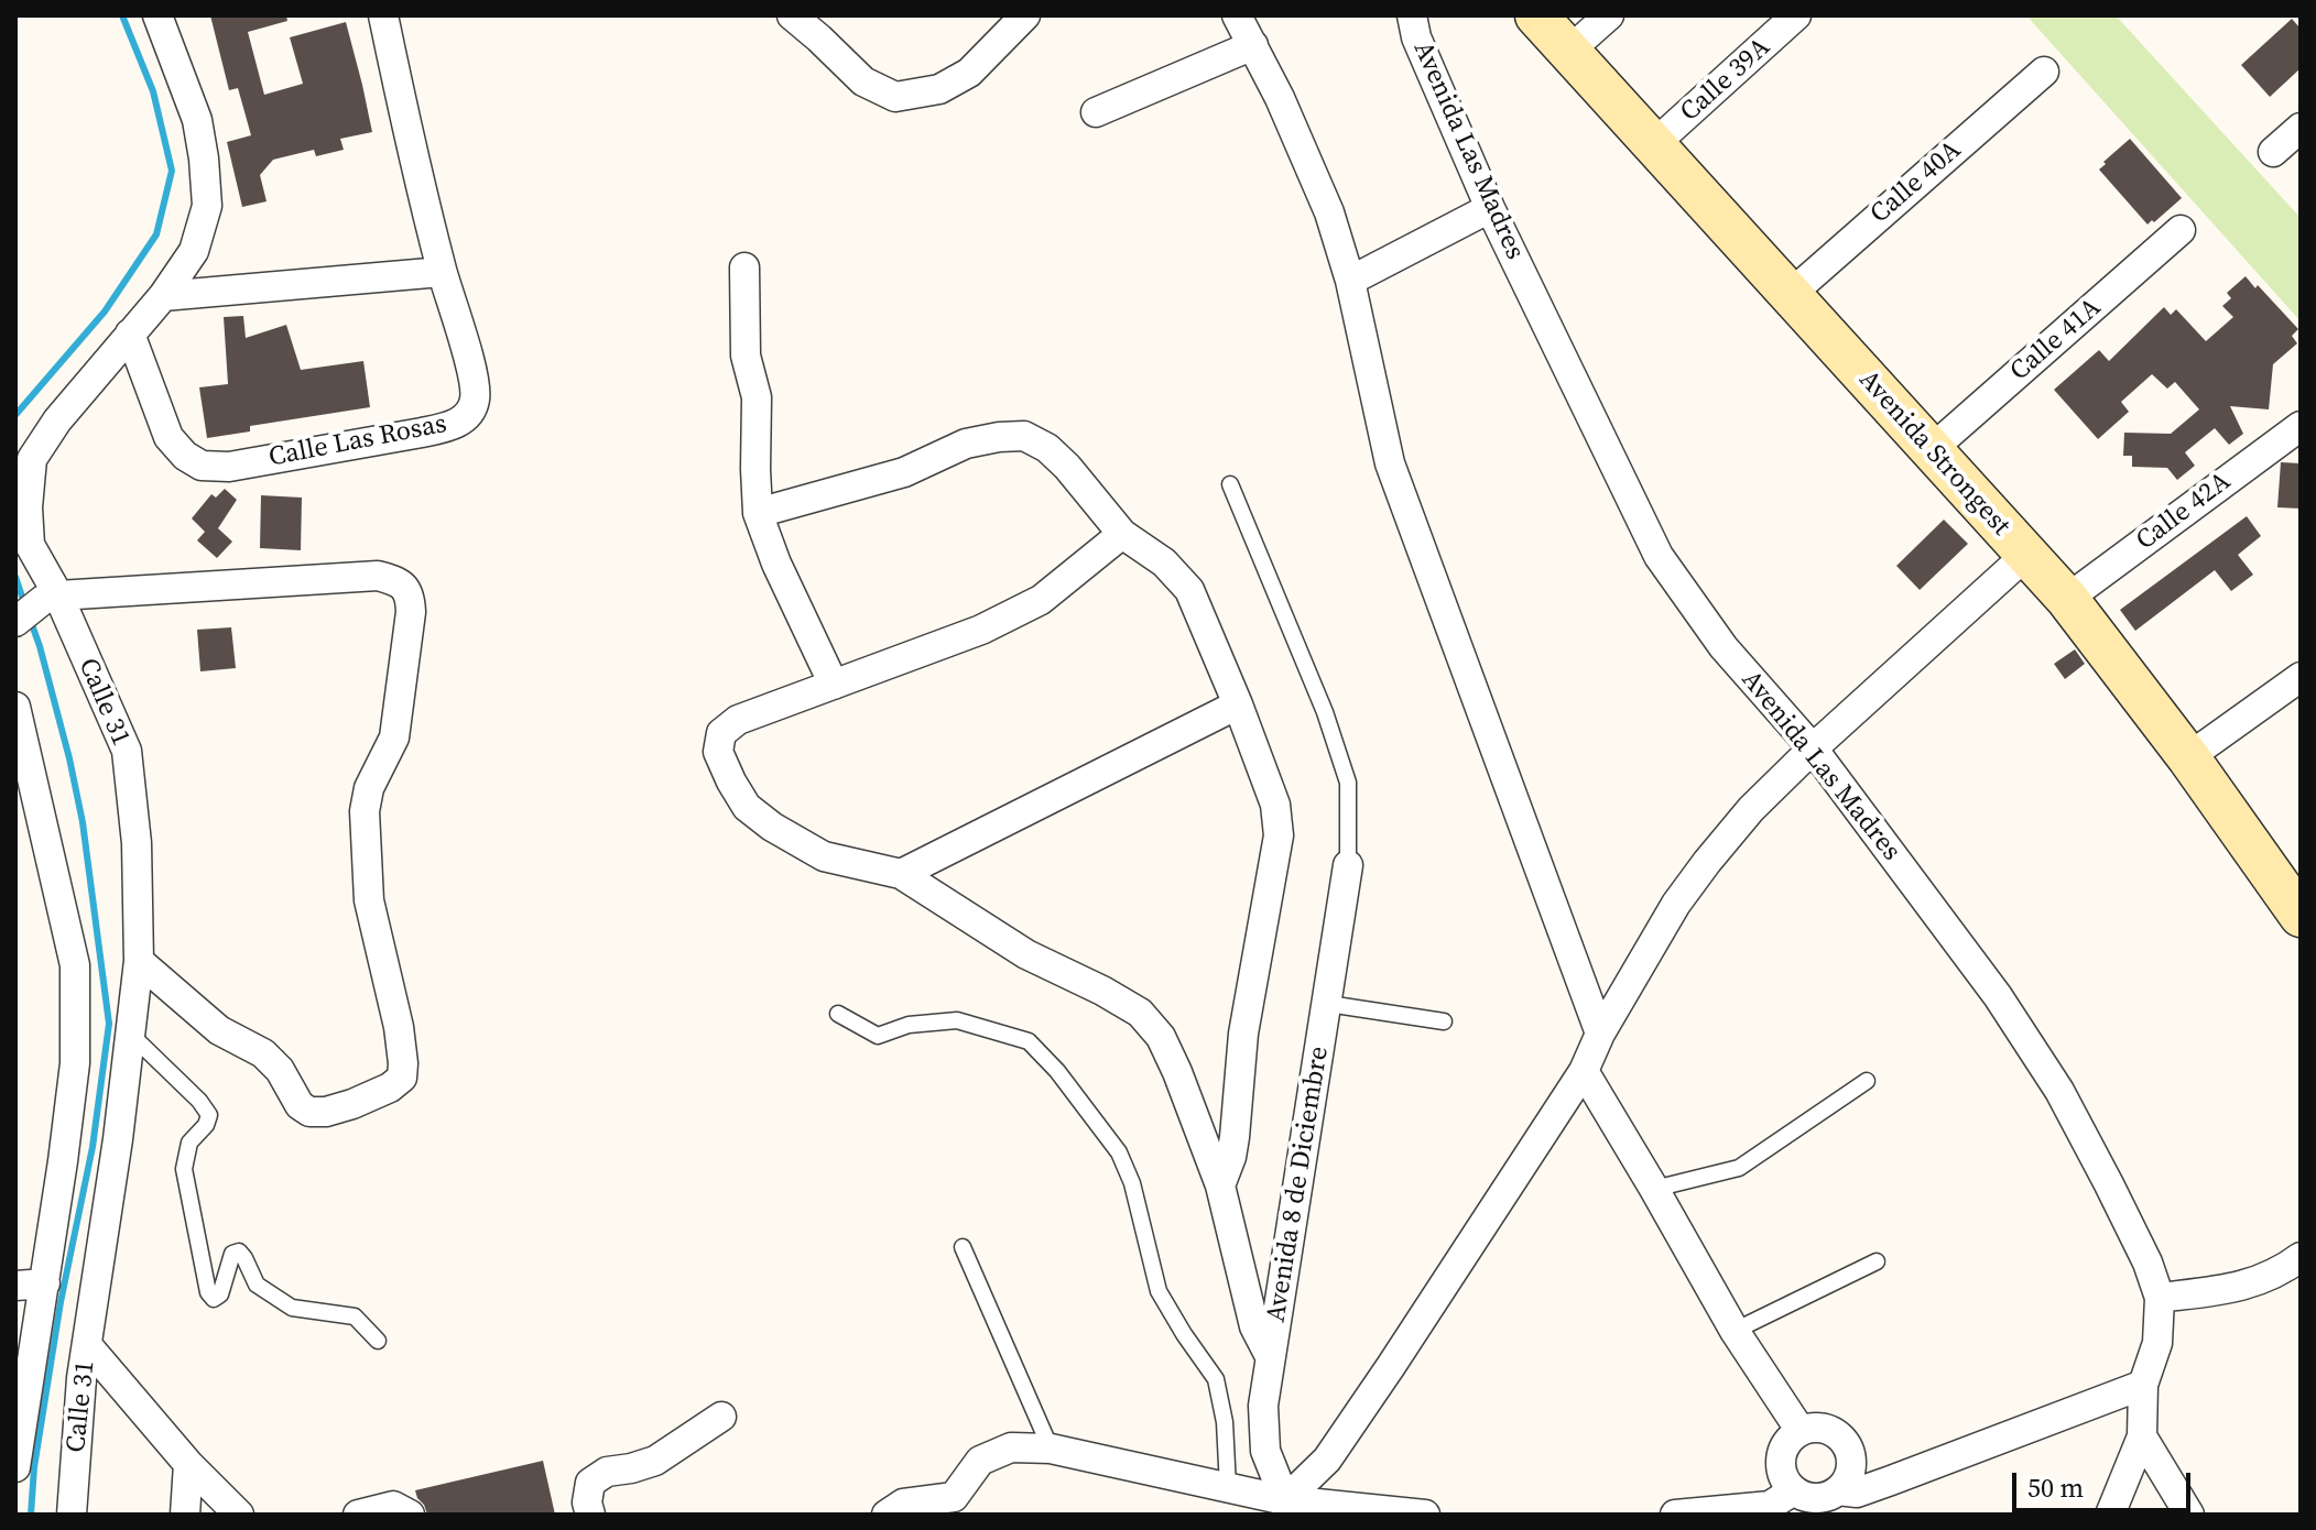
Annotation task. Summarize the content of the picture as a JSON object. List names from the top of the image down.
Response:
{
  "streets": {
    "main road": ["Avenida Strongest"],
    "street": [
      "Calle 39A",
      "Avenida Las Madres",
      "Calle 40A",
      "Calle 41A",
      "Calle Las Rosas",
      "Calle 42A",
      "Calle 31",
      "Avenida 8 de Diciembre"
    ]
  },
  "crossings": [
    ["Calle 39A", "Avenida Strongest"],
    ["Calle 40A", "Avenida Strongest"],
    ["Calle 41A", "Avenida Strongest"],
    ["Calle Las Rosas", "Calle 31"],
    ["Avenida Strongest", "Calle 42A"]
  ],
  "scale_bar": "50 m"
}
